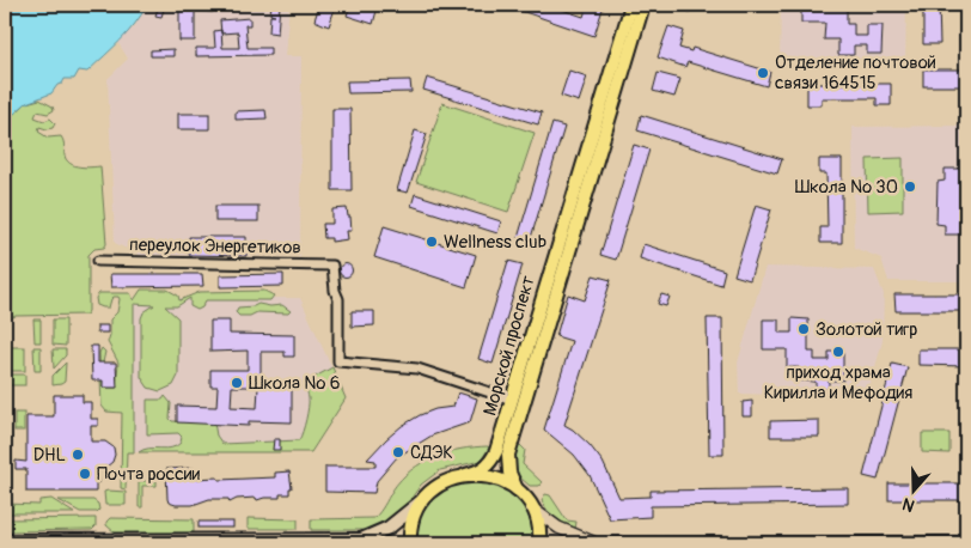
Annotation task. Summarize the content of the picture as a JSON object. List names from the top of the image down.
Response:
{
  "streets": {
    "main road": ["Морской проспект"],
    "street": ["переулок Энергетиков"]
  },
  "crossings": [
    ["переулок Энергетиков", "Морской проспект"]
  ],
  "places": [
    "Отделение почтовой связи 164515",
    "Школа № 30",
    "Wellness club",
    "Золотой тигр",
    "приход храма Кирилла и Мефодия",
    "Школа № 6",
    "СДЭК",
    "DHL",
    "Почта россии"
  ],
  "north": "bottom"
}
